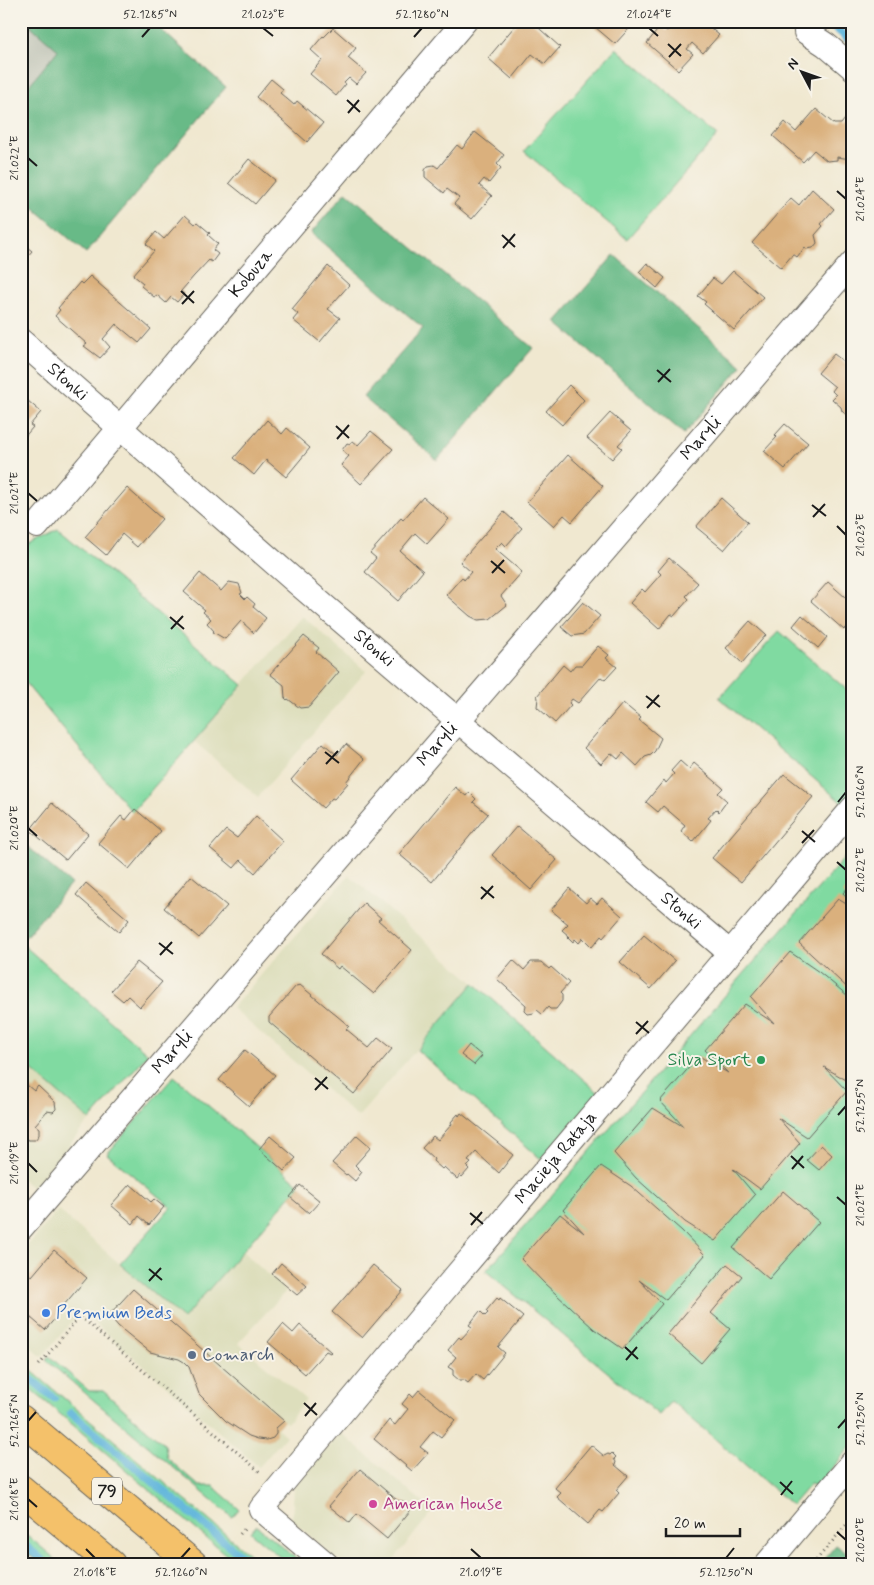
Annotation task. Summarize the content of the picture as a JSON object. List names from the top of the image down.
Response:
{
  "streets": {
    "main road": ["79"],
    "street": [
      "Kobuza",
      "Słonki",
      "Maryli",
      "Macieja Rataja"
    ]
  },
  "crossings": [
    ["Kobuza", "Słonki"],
    ["Słonki", "Maryli"],
    ["Słonki", "Macieja Rataja"]
  ],
  "places": [
    "Silva Sport",
    "Premium Beds",
    "Comarch",
    "American House"
  ],
  "scale_bar": "20 m",
  "north": "top left",
  "coordinates": [
    "52.1285°N",
    "21.023°E",
    "52.1280°N",
    "21.024°E",
    "21.022°E",
    "21.021°E",
    "52.1260°N",
    "21.020°E",
    "52.1255°N",
    "21.019°E",
    "52.1250°N",
    "52.1265°N",
    "21.018°E"
  ]
}
